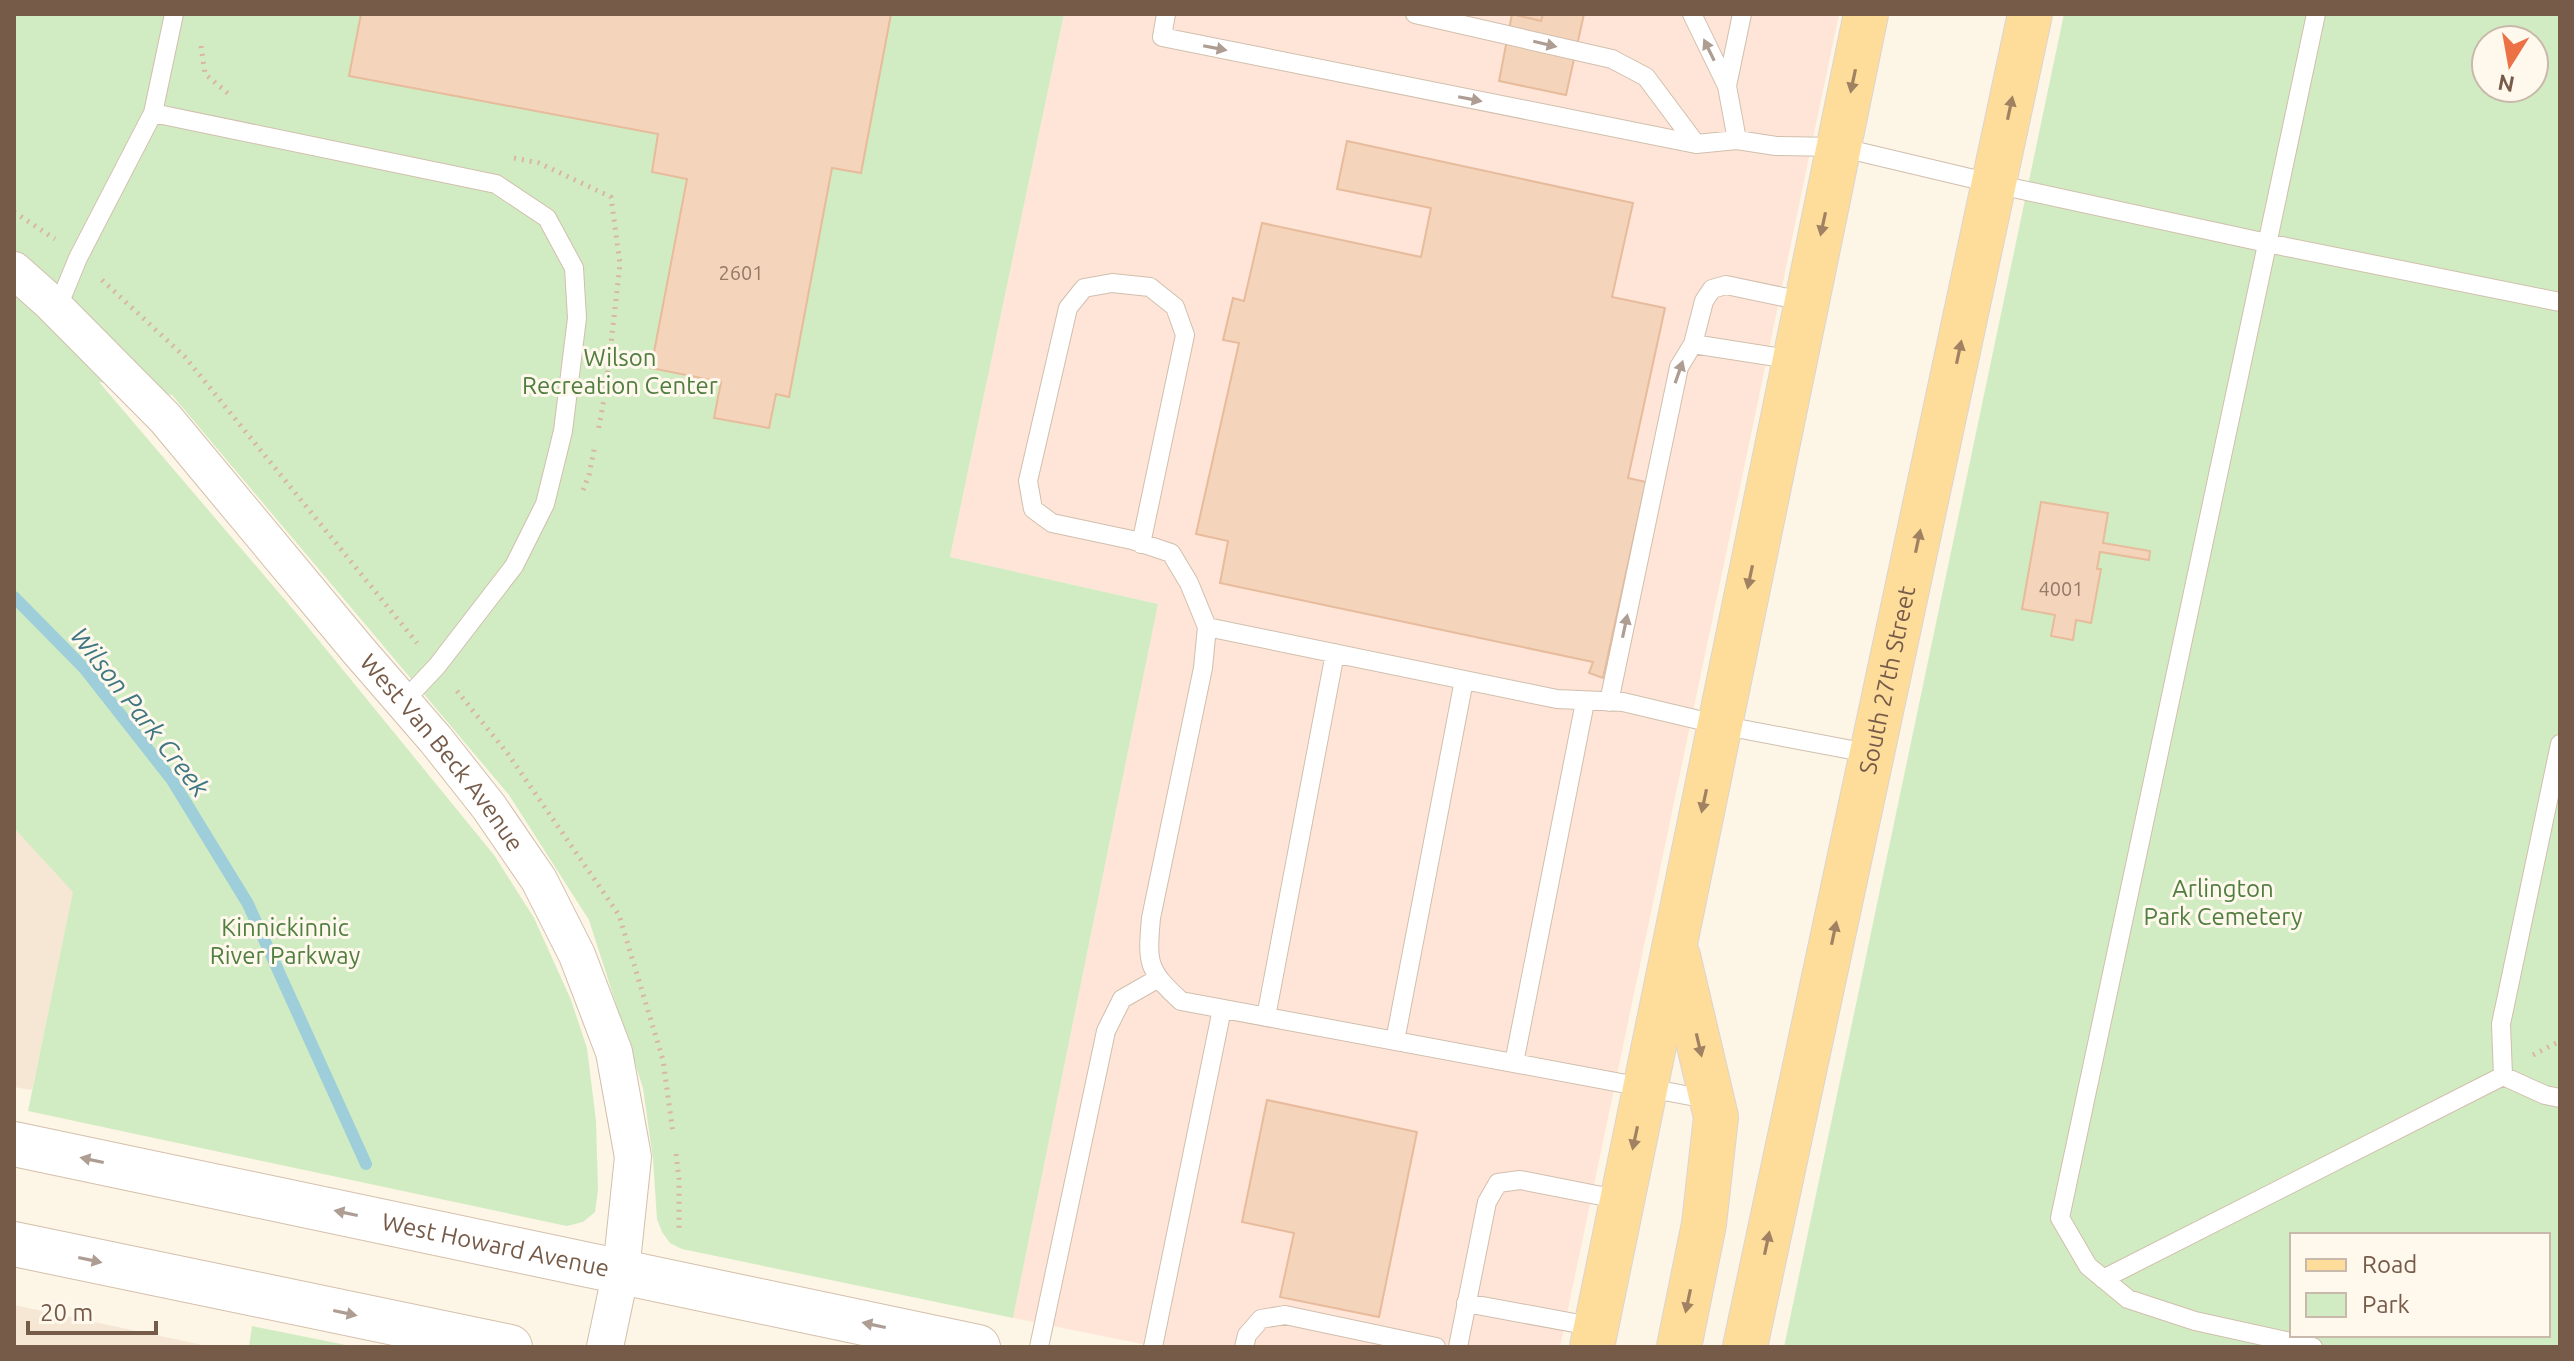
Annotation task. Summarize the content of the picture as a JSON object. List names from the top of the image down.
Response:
{
  "streets": {
    "main road": ["South 27th Street", "West Howard Avenue"],
    "street": ["West Van Beck Avenue"]
  },
  "crossings": [
    ["West Van Beck Avenue", "West Howard Avenue"]
  ],
  "water": ["Wilson Park Creek"],
  "parks": ["Wilson Recreation Center", "Arlington Park Cemetery", "Kinnickinnic River Parkway"],
  "house_numbers": ["2601", "4001"],
  "legend": ["Road", "Park"],
  "scale_bar": "20 m",
  "north": "bottom"
}
